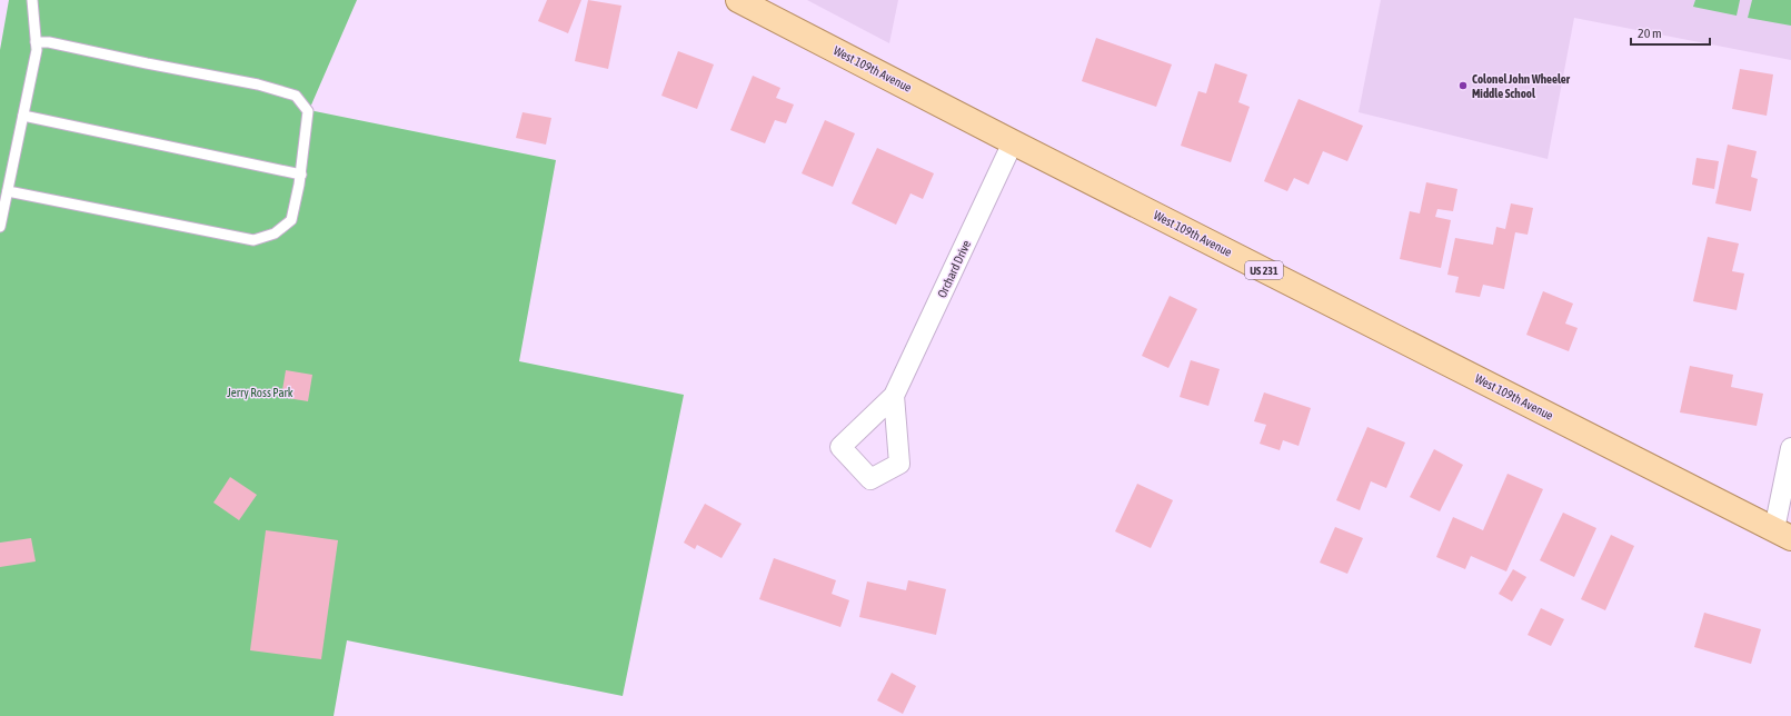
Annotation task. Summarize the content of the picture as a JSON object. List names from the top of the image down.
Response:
{
  "streets": {
    "main road": ["West 109th Avenue", "US 231"],
    "street": ["Orchard Drive"]
  },
  "crossings": [
    ["West 109th Avenue", "Orchard Drive"]
  ],
  "parks": ["Jerry Ross Park"],
  "places": ["Colonel John Wheeler Middle School"],
  "scale_bar": "20 m"
}
